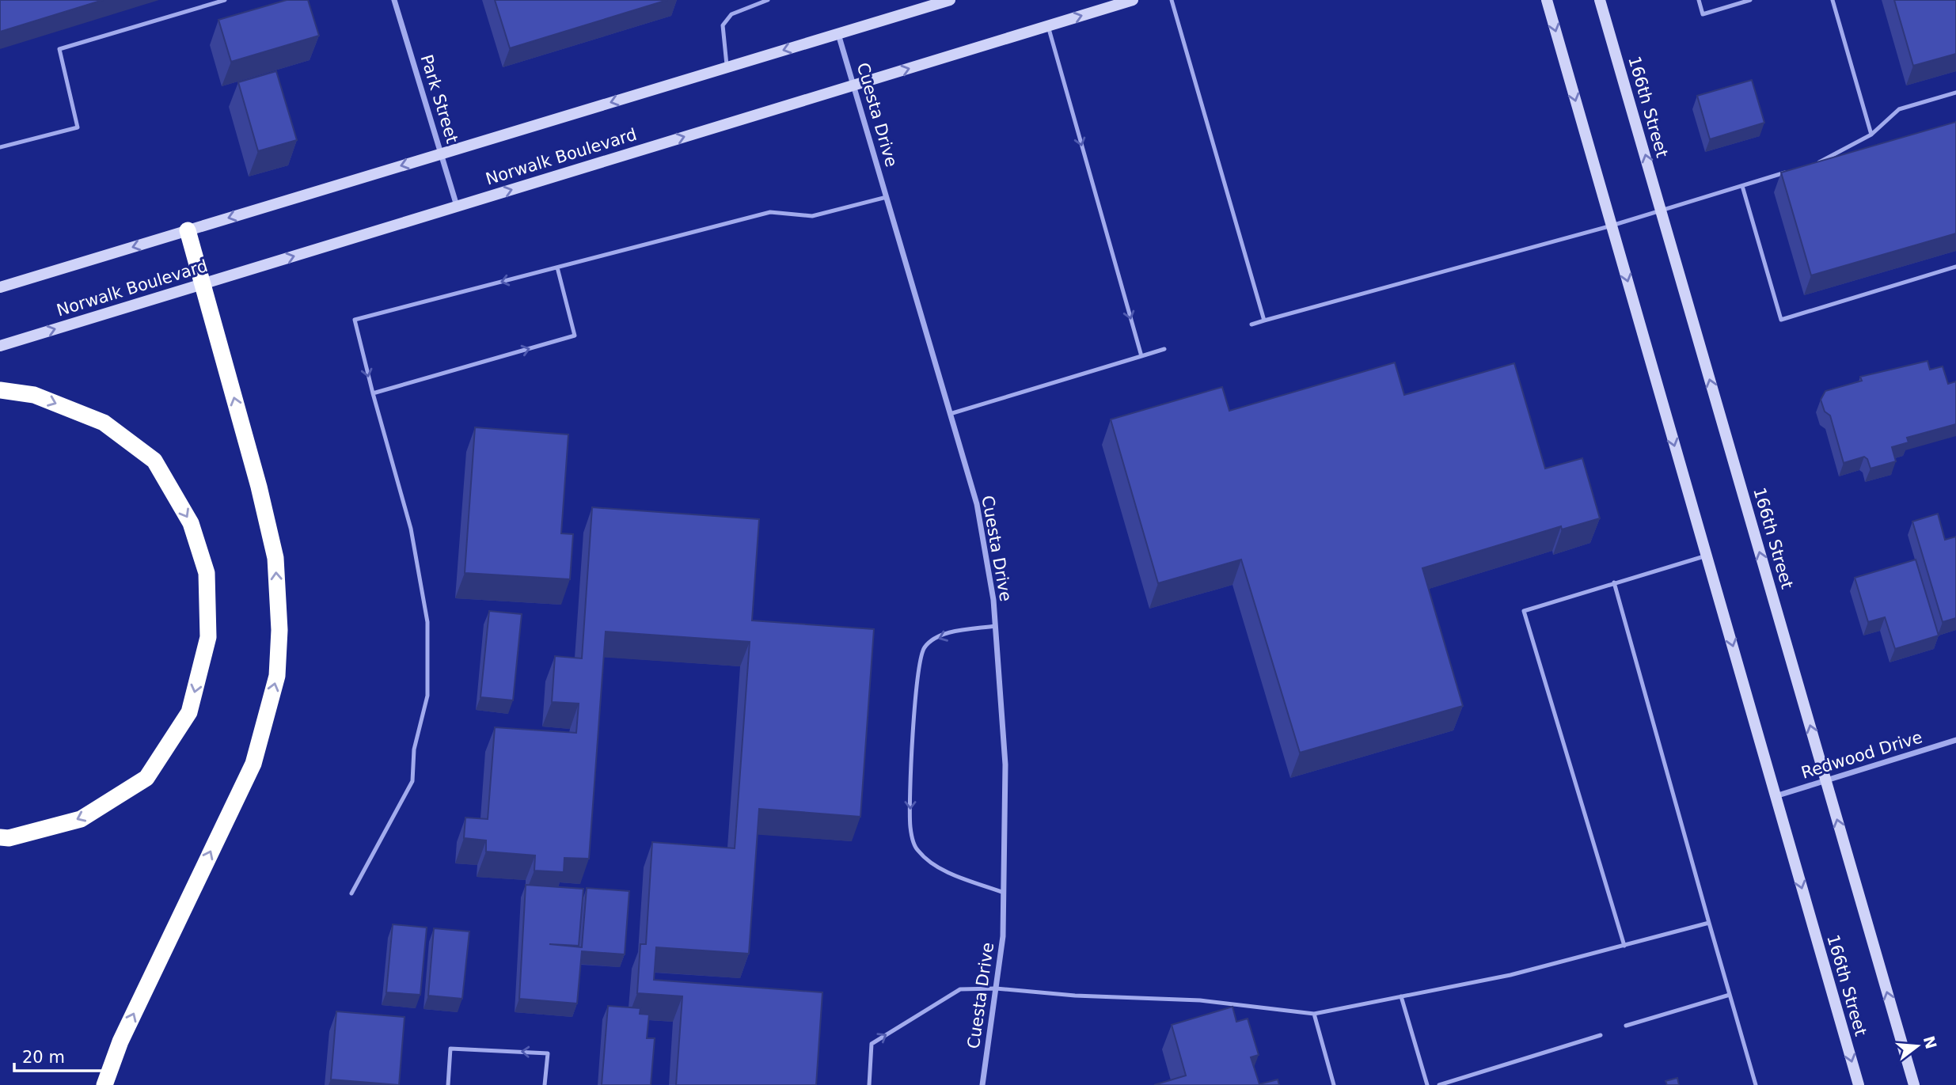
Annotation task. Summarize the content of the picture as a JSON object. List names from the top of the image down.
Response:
{
  "streets": {
    "street": [
      "Park Street",
      "166th Street",
      "Cuesta Drive",
      "Norwalk Boulevard",
      "Redwood Drive"
    ]
  },
  "crossings": [
    ["Park Street", "Norwalk Boulevard"],
    ["166th Street", "Redwood Drive"],
    ["Cuesta Drive", "Norwalk Boulevard"]
  ],
  "scale_bar": "20 m",
  "north": "right"
}
